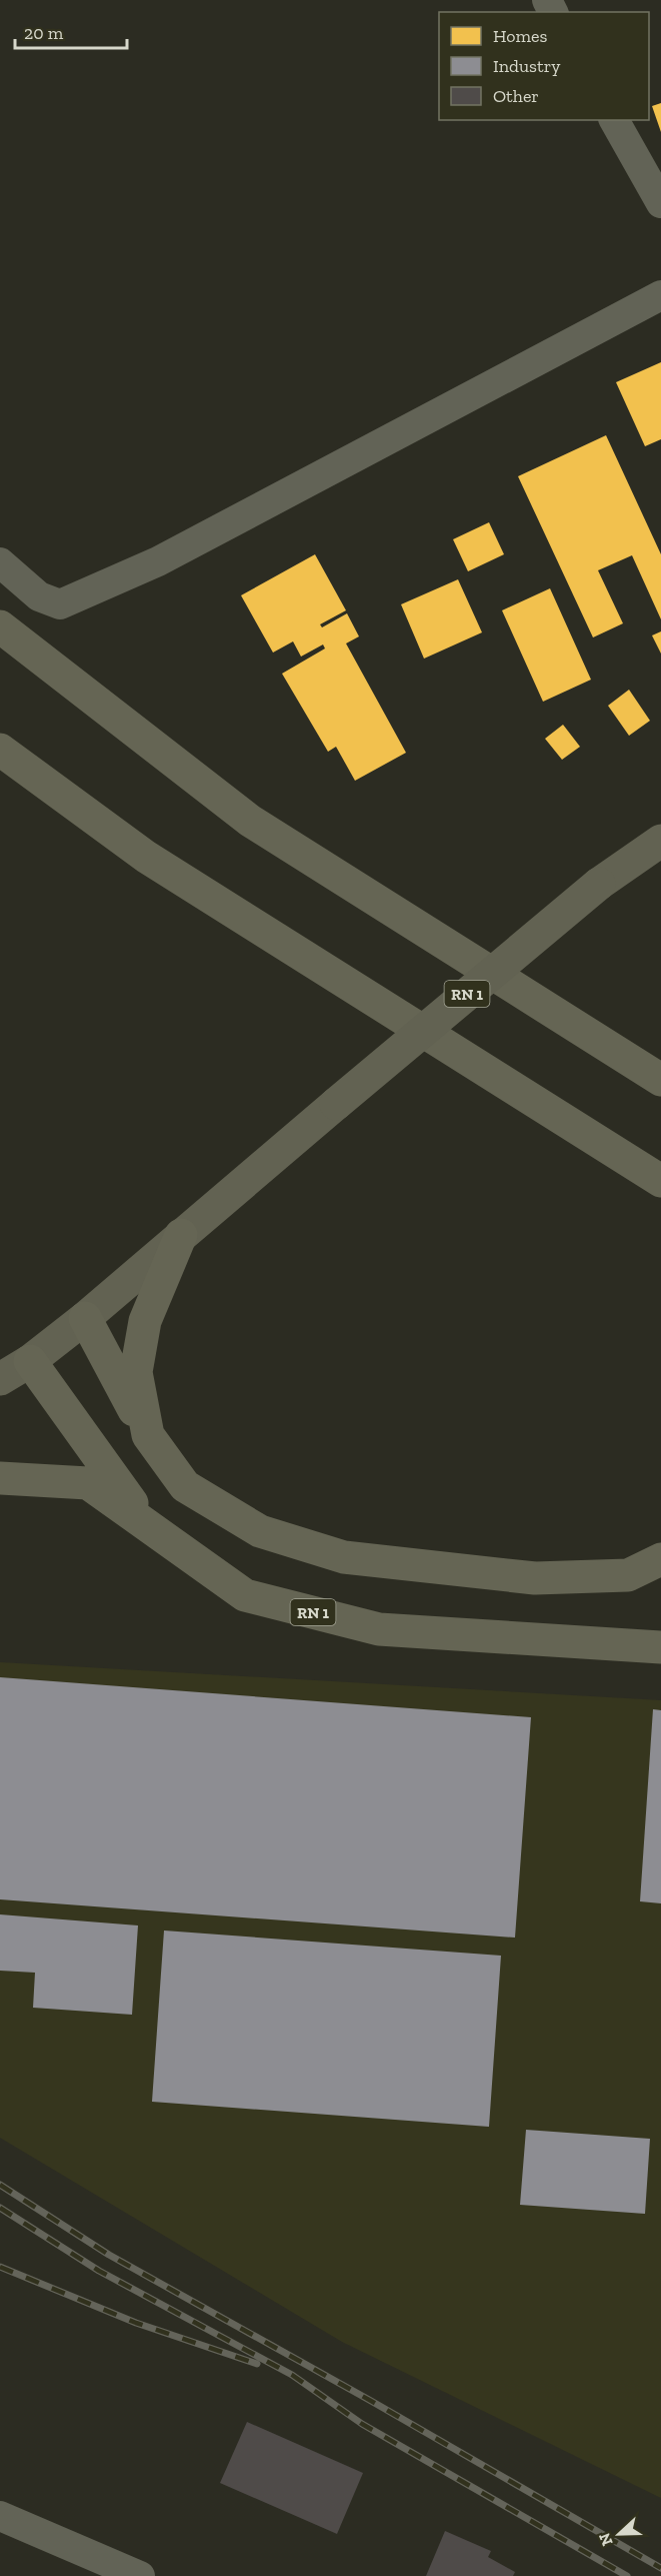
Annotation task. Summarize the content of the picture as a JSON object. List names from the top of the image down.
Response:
{
  "streets": {
    "highway": ["RN 1"]
  },
  "legend": ["Homes", "Industry", "Other"],
  "scale_bar": "20 m",
  "north": "left"
}
